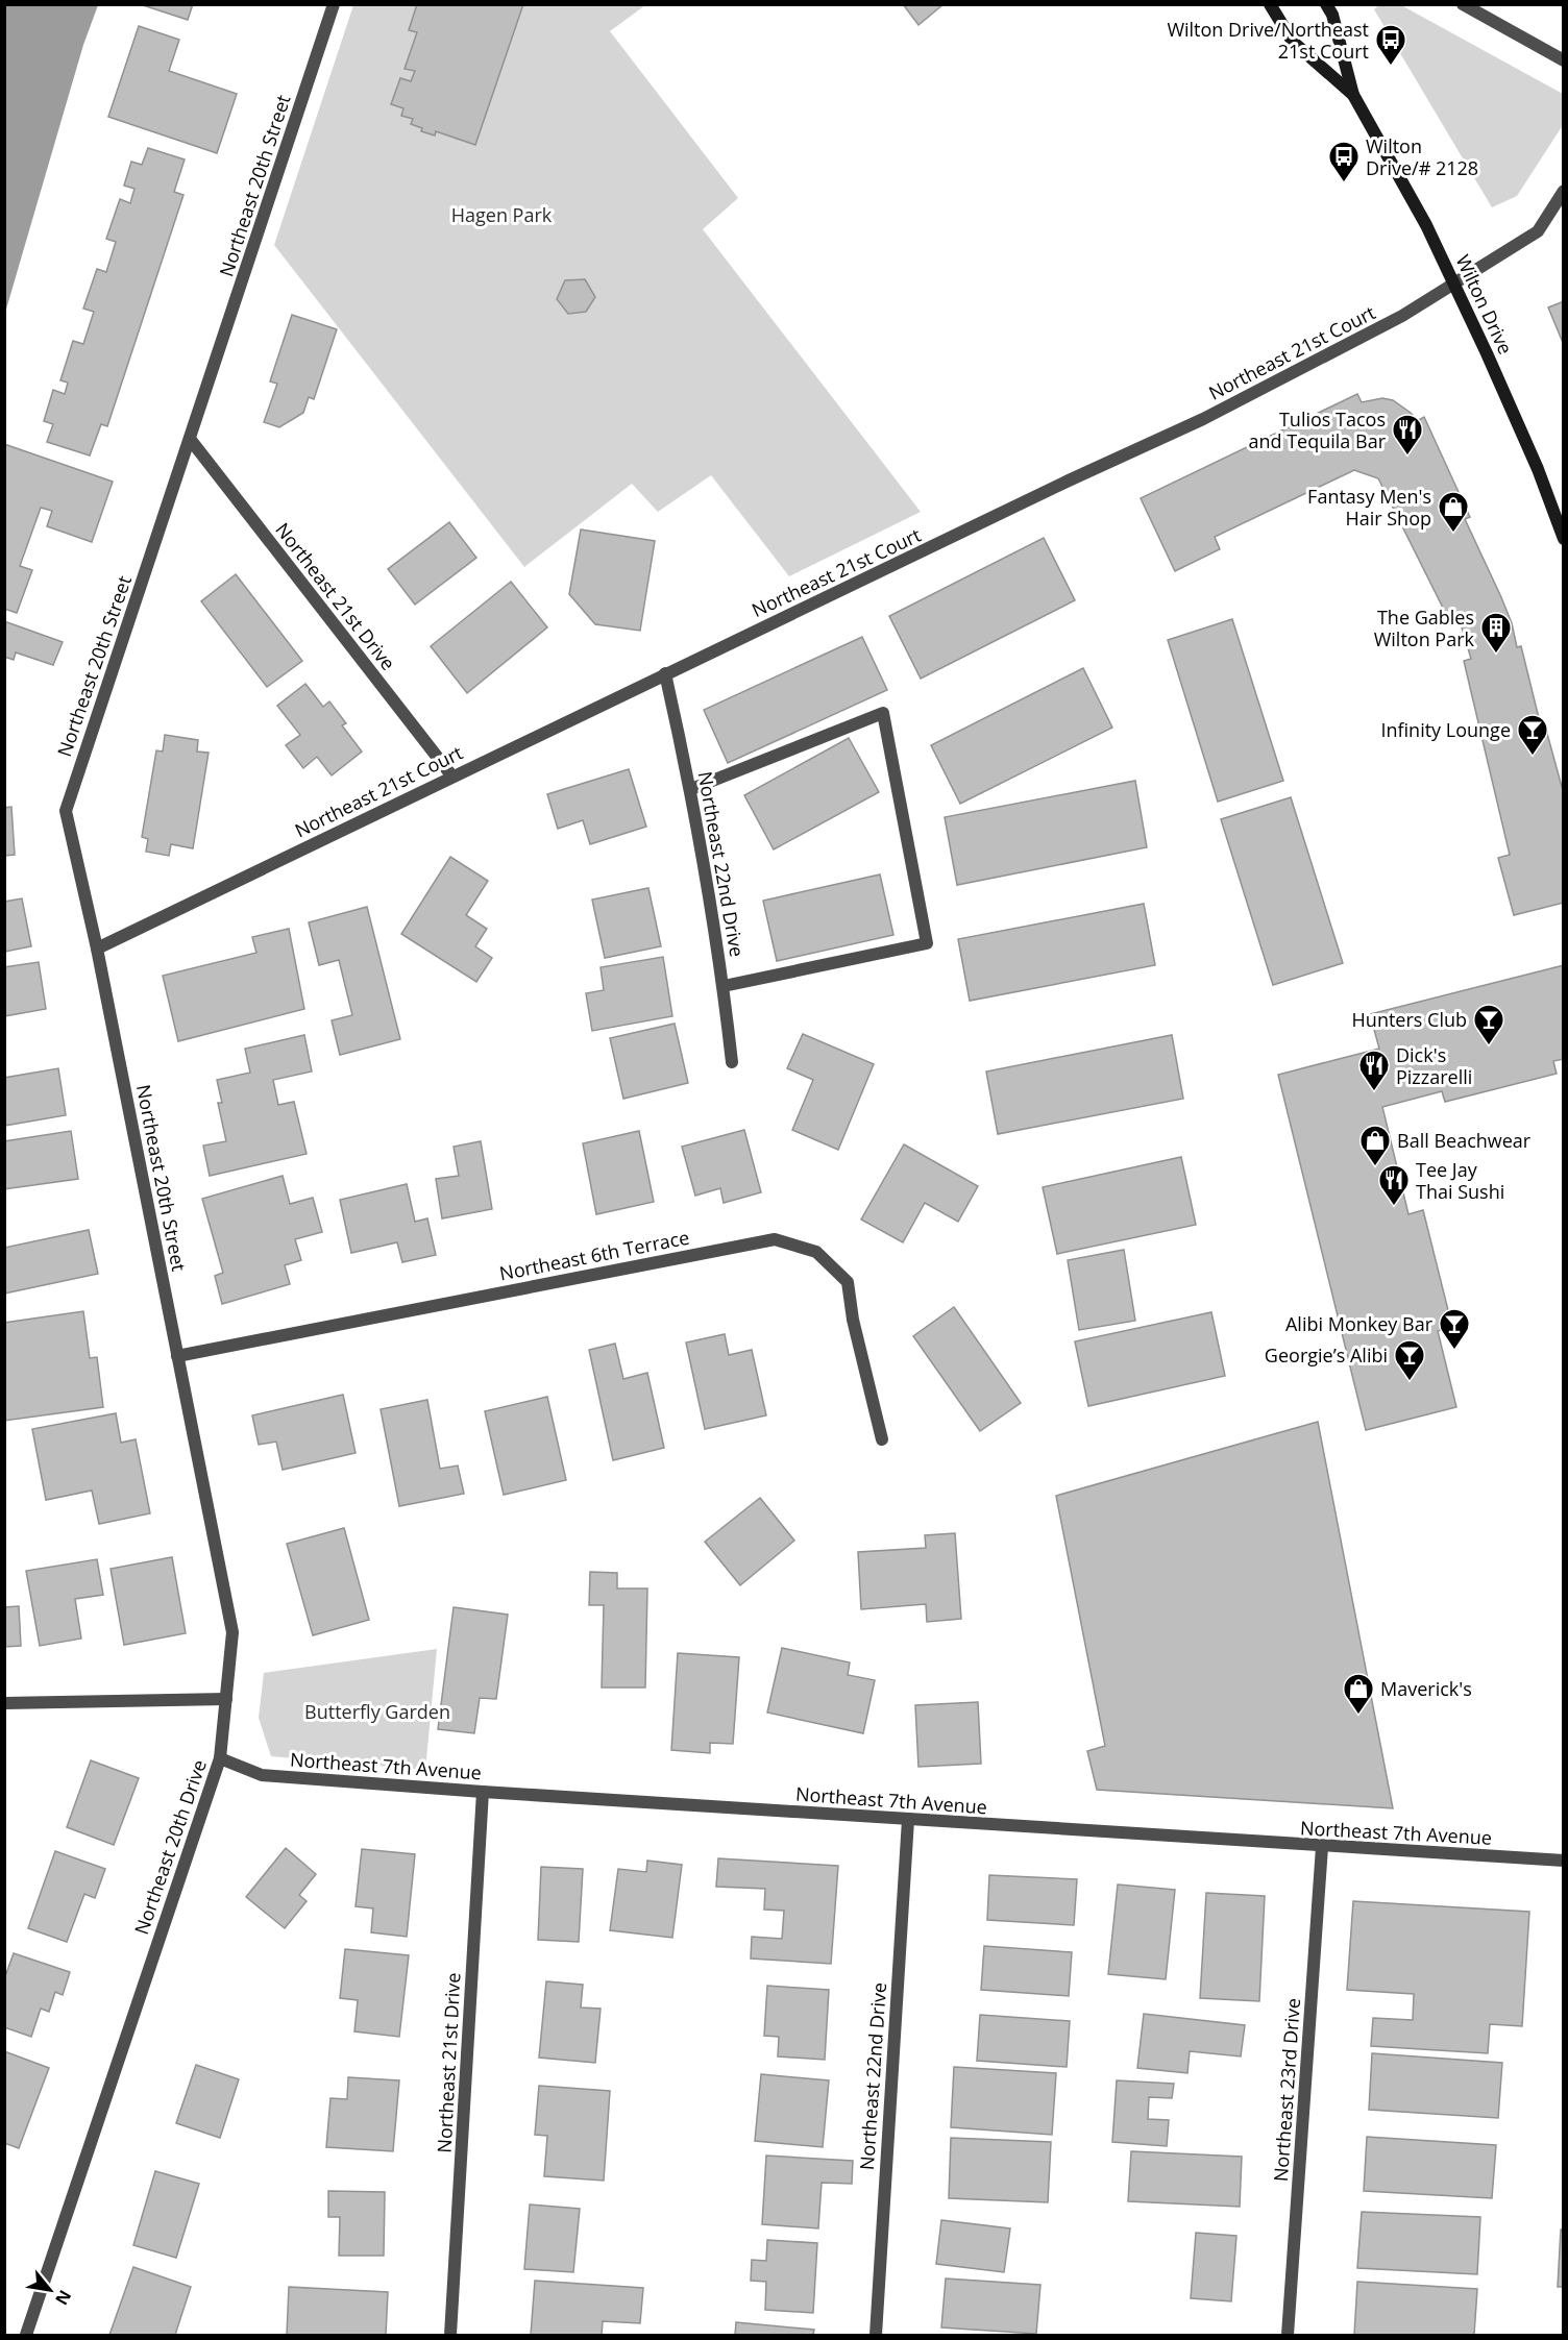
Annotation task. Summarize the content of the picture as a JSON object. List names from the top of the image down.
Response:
{
  "streets": {
    "main road": ["Wilton Drive"],
    "street": [
      "Northeast 20th Street",
      "Northeast 21st Court",
      "Northeast 21st Drive",
      "Northeast 22nd Drive",
      "Northeast 6th Terrace",
      "Northeast 7th Avenue",
      "Northeast 20th Drive",
      "Northeast 23rd Drive"
    ]
  },
  "crossings": [
    ["Northeast 20th Street", "Northeast 21st Court"],
    ["Northeast 20th Street", "Northeast 21st Drive"],
    ["Northeast 20th Street", "Northeast 6th Terrace"],
    ["Northeast 20th Street", "Northeast 20th Drive"],
    ["Wilton Drive", "Northeast 21st Court"],
    ["Northeast 21st Court", "Northeast 21st Drive"],
    ["Northeast 21st Court", "Northeast 22nd Drive"],
    ["Northeast 21st Drive", "Northeast 7th Avenue"],
    ["Northeast 22nd Drive", "Northeast 7th Avenue"],
    ["Northeast 6th Terrace", "Northeast 20th Drive"],
    ["Northeast 7th Avenue", "Northeast 20th Drive"],
    ["Northeast 7th Avenue", "Northeast 23rd Drive"]
  ],
  "parks": ["Hagen Park", "Butterfly Garden"],
  "places": {
    "bus stop": ["Wilton Drive/Northeast 21st Court", "Wilton Drive/# 2128"],
    "restaurant": ["Tulios Tacos and Tequila Bar", "Dick's Pizzarelli", "Tee Jay Thai Sushi"],
    "shop": ["Fantasy Men's Hair Shop", "Ball Beachwear", "Maverick's"],
    "building": ["The Gables Wilton Park"],
    "bar": [
      "Infinity Lounge",
      "Hunters Club",
      "Alibi Monkey Bar",
      "Georgie’s Alibi"
    ]
  },
  "north": "bottom right"
}
